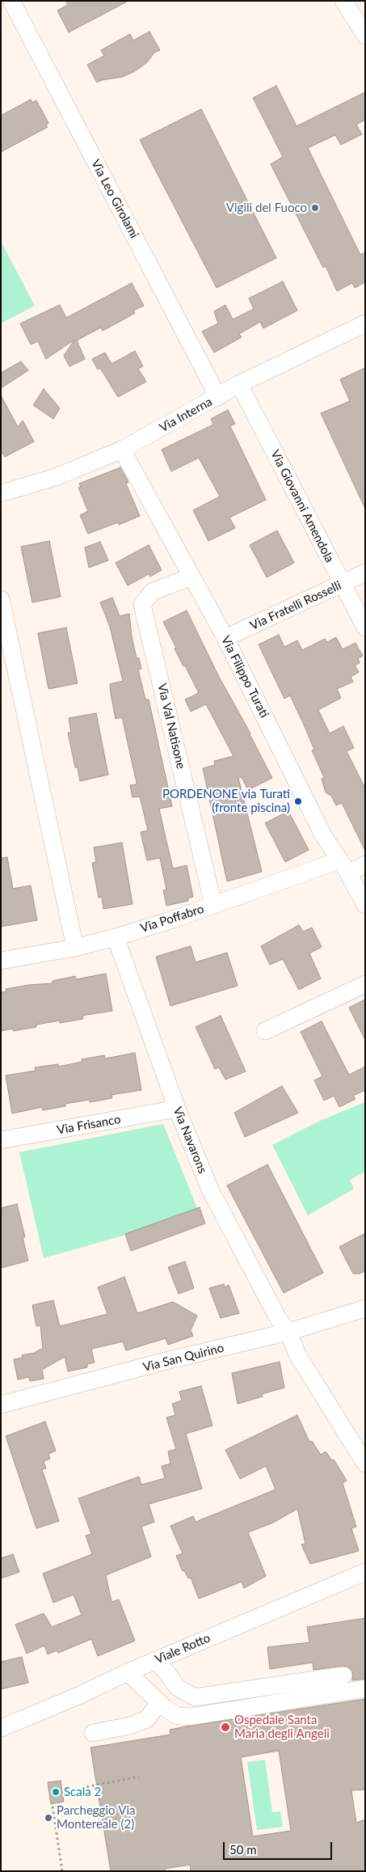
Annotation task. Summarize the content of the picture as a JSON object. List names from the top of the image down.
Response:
{
  "streets": {
    "street": [
      "Via Leo Girolami",
      "Via Interna",
      "Via Giovanni Amendola",
      "Via Fratelli Rosselli",
      "Via Filippo Turati",
      "Via Val Natisone",
      "Via Poffabro",
      "Via Frisanco",
      "Via Navarons",
      "Via San Quirino",
      "Viale Rotto"
    ]
  },
  "crossings": [
    ["Via Leo Girolami", "Via Interna"],
    ["Via Interna", "Via Giovanni Amendola"],
    ["Via Interna", "Via Filippo Turati"],
    ["Via Giovanni Amendola", "Via Fratelli Rosselli"],
    ["Via Fratelli Rosselli", "Via Filippo Turati"],
    ["Via Filippo Turati", "Via Val Natisone"],
    ["Via Filippo Turati", "Via Poffabro"],
    ["Via Val Natisone", "Via Poffabro"],
    ["Via Poffabro", "Via Navarons"],
    ["Via Frisanco", "Via Navarons"],
    ["Via Navarons", "Via San Quirino"]
  ],
  "places": [
    "Vigili del Fuoco",
    "PORDENONE via Turati (fronte piscina)",
    "Ospedale Santa Maria degli Angeli",
    "Scala 2",
    "Parcheggio Via Montereale (2)"
  ],
  "scale_bar": "50 m"
}
